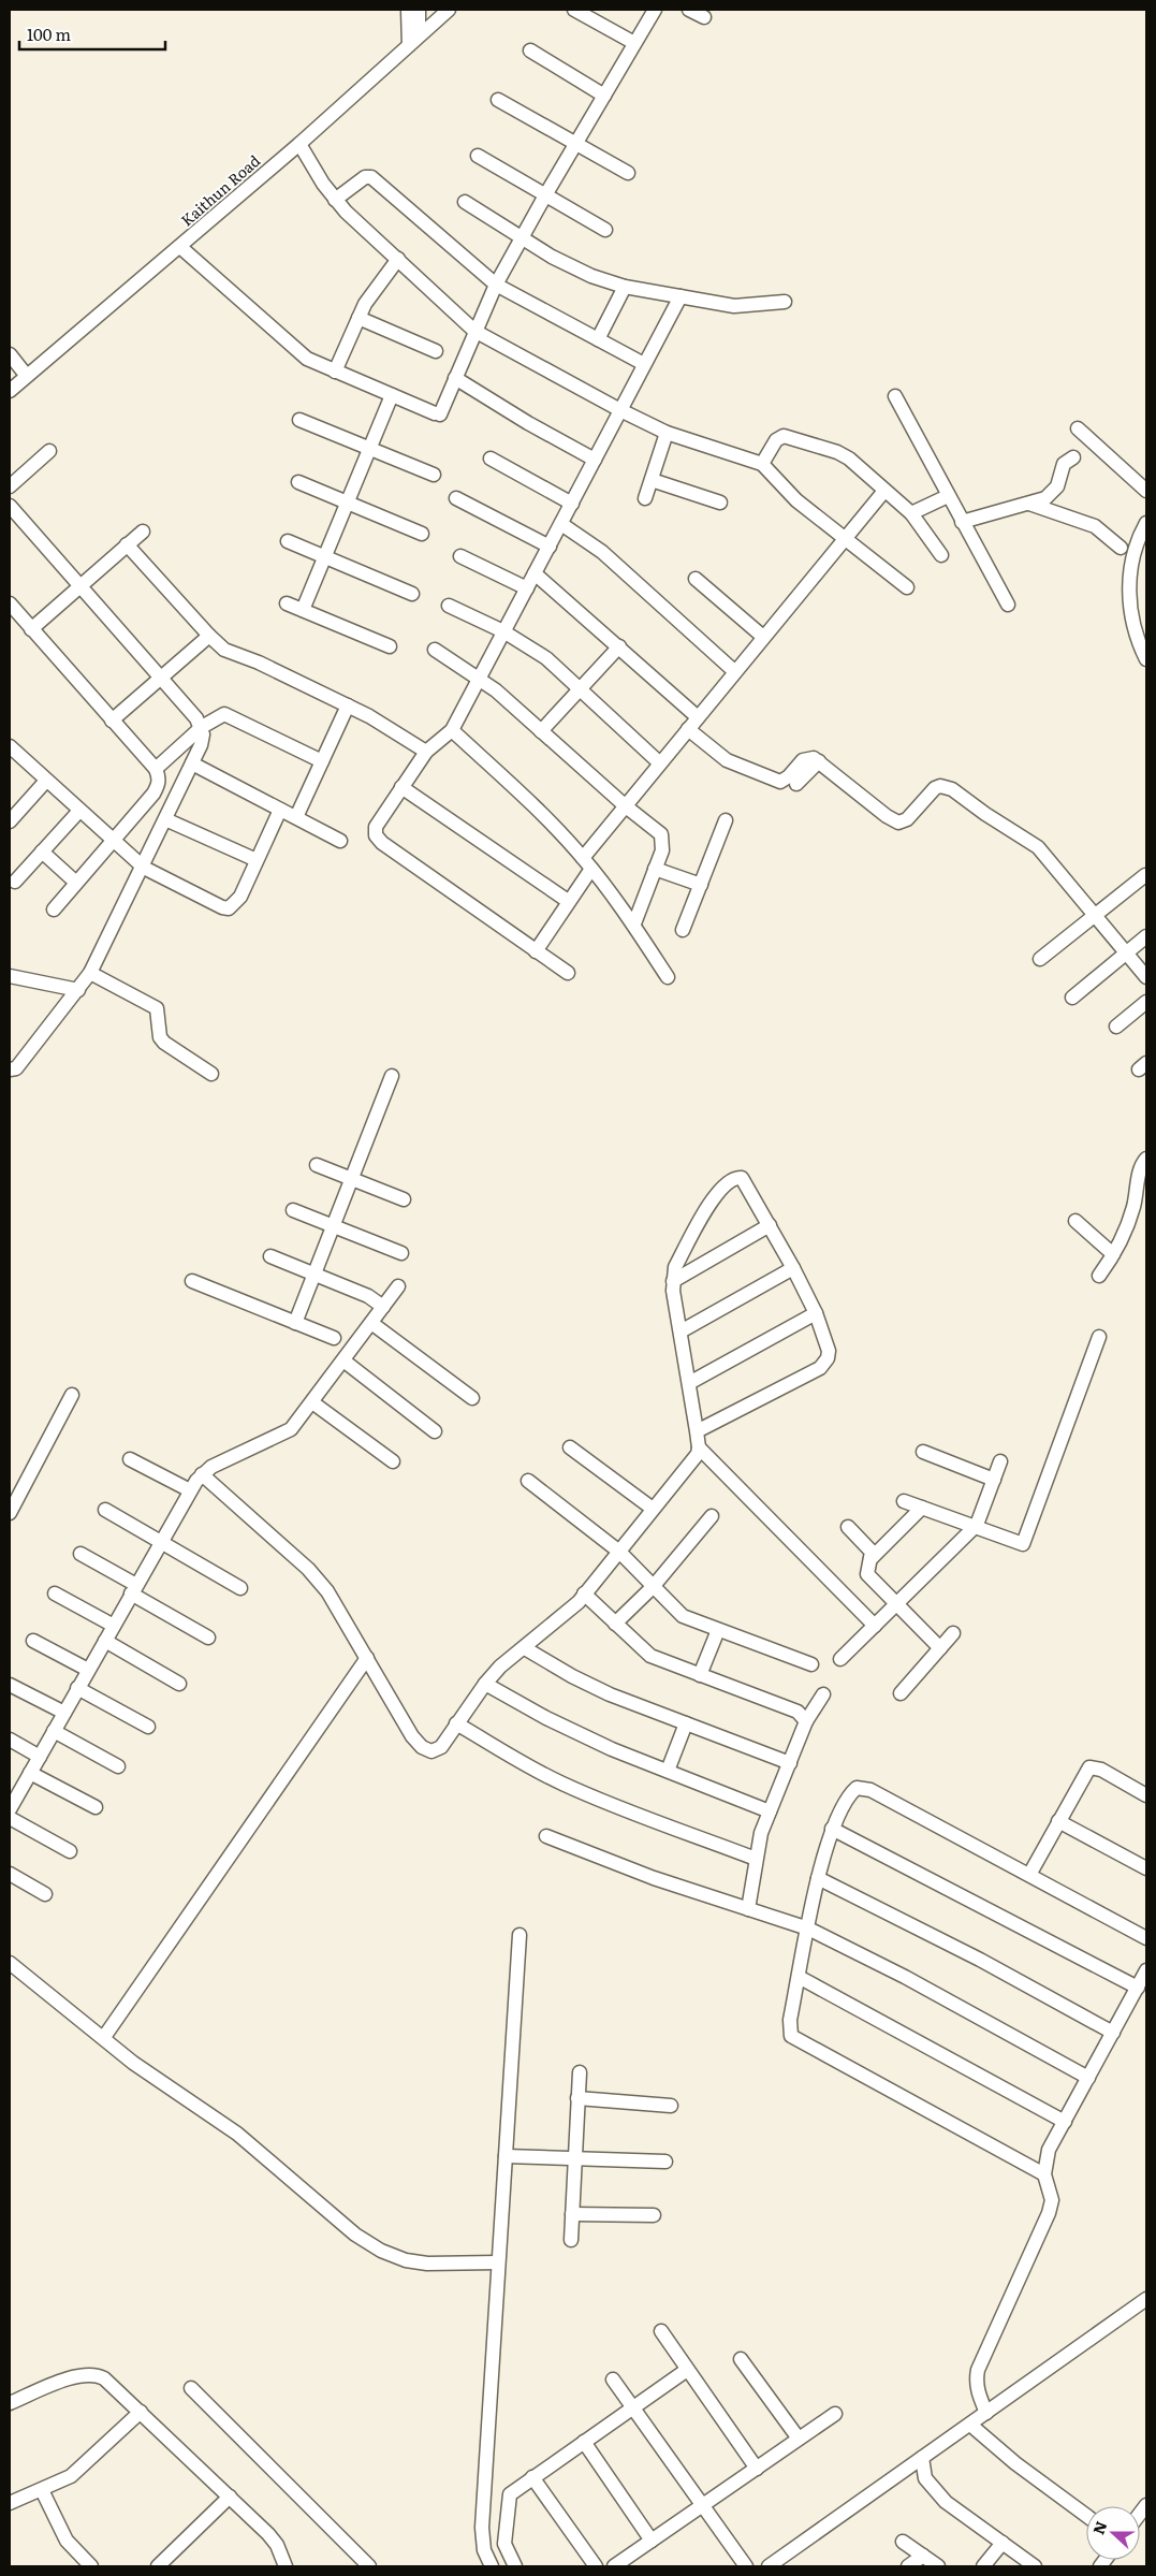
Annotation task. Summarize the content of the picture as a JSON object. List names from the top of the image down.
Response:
{
  "streets": {
    "street": ["Kaithun Road"]
  },
  "scale_bar": "100 m",
  "north": "left"
}
